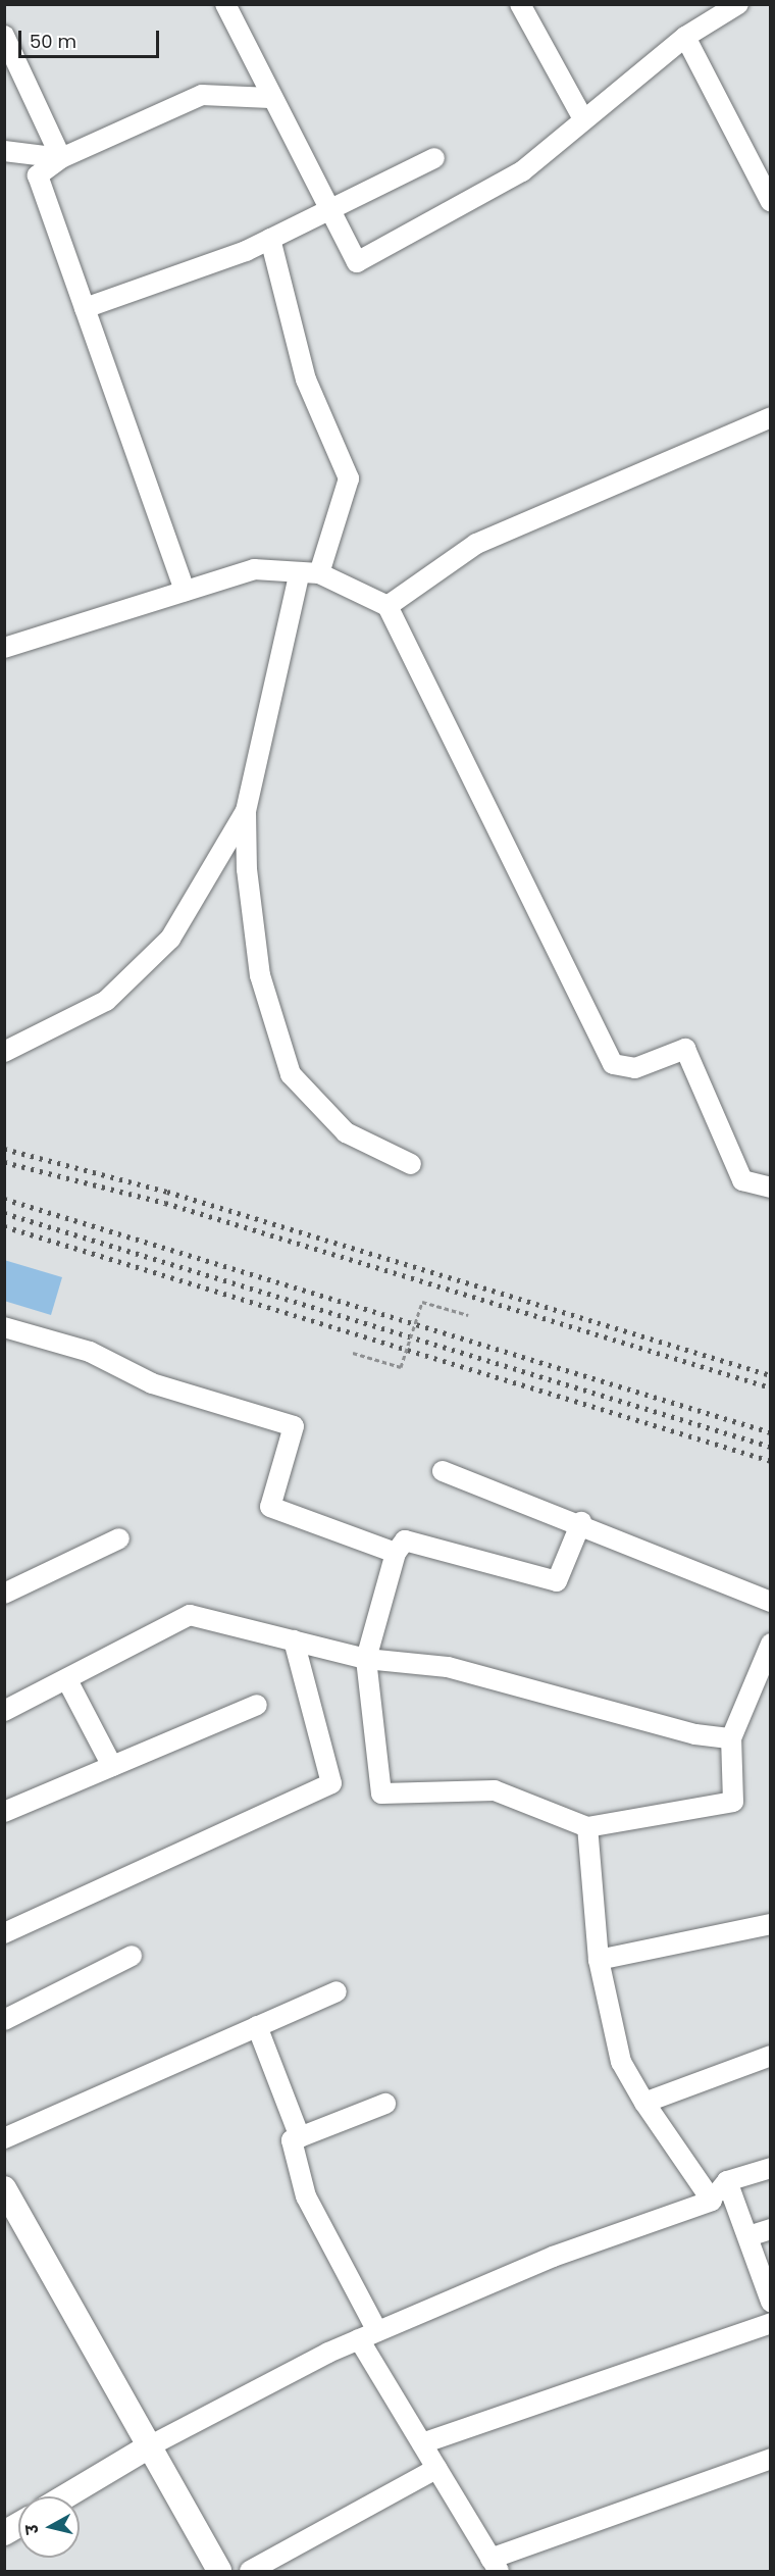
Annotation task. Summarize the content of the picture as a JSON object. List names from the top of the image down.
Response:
{
  "scale_bar": "50 m",
  "north": "left"
}
